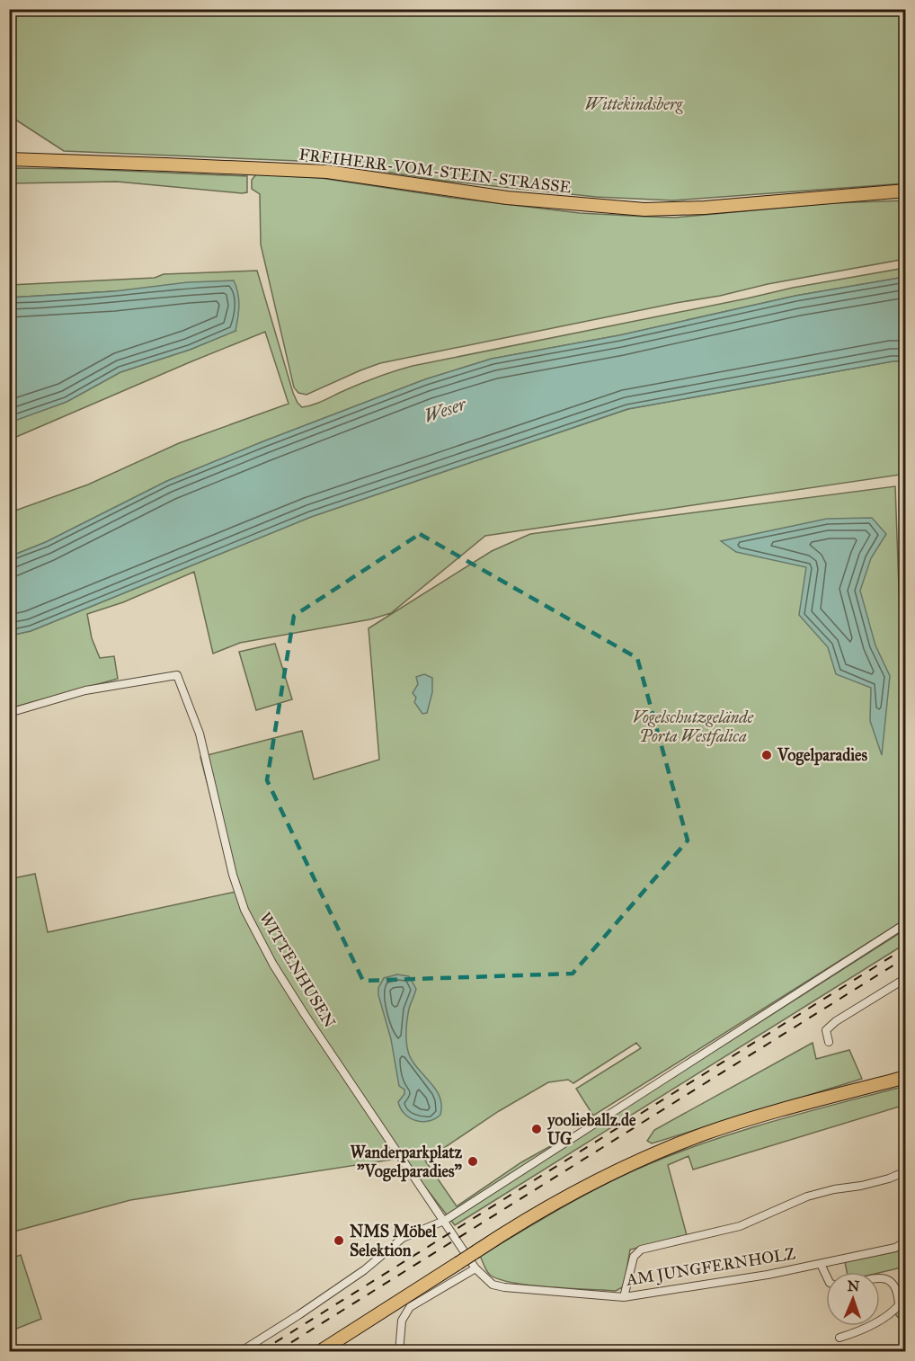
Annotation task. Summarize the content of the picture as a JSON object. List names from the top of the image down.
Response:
{
  "streets": {
    "main road": ["FREIHERR-VOM-STEIN-STRASSE"],
    "street": ["WITTENHUSEN", "AM JUNGFERNHOLZ"]
  },
  "crossings": [
    ["WITTENHUSEN", "AM JUNGFERNHOLZ"]
  ],
  "water": ["Weser"],
  "parks": ["Wittekindsberg", "Vogelschutzgelände Porta Westfalica"],
  "places": [
    "Vogelparadies",
    "yoolieballz.de UG",
    "Wanderparkplatz \"Vogelparadies\"",
    "NMS Möbel Selektion"
  ],
  "north": "top"
}
